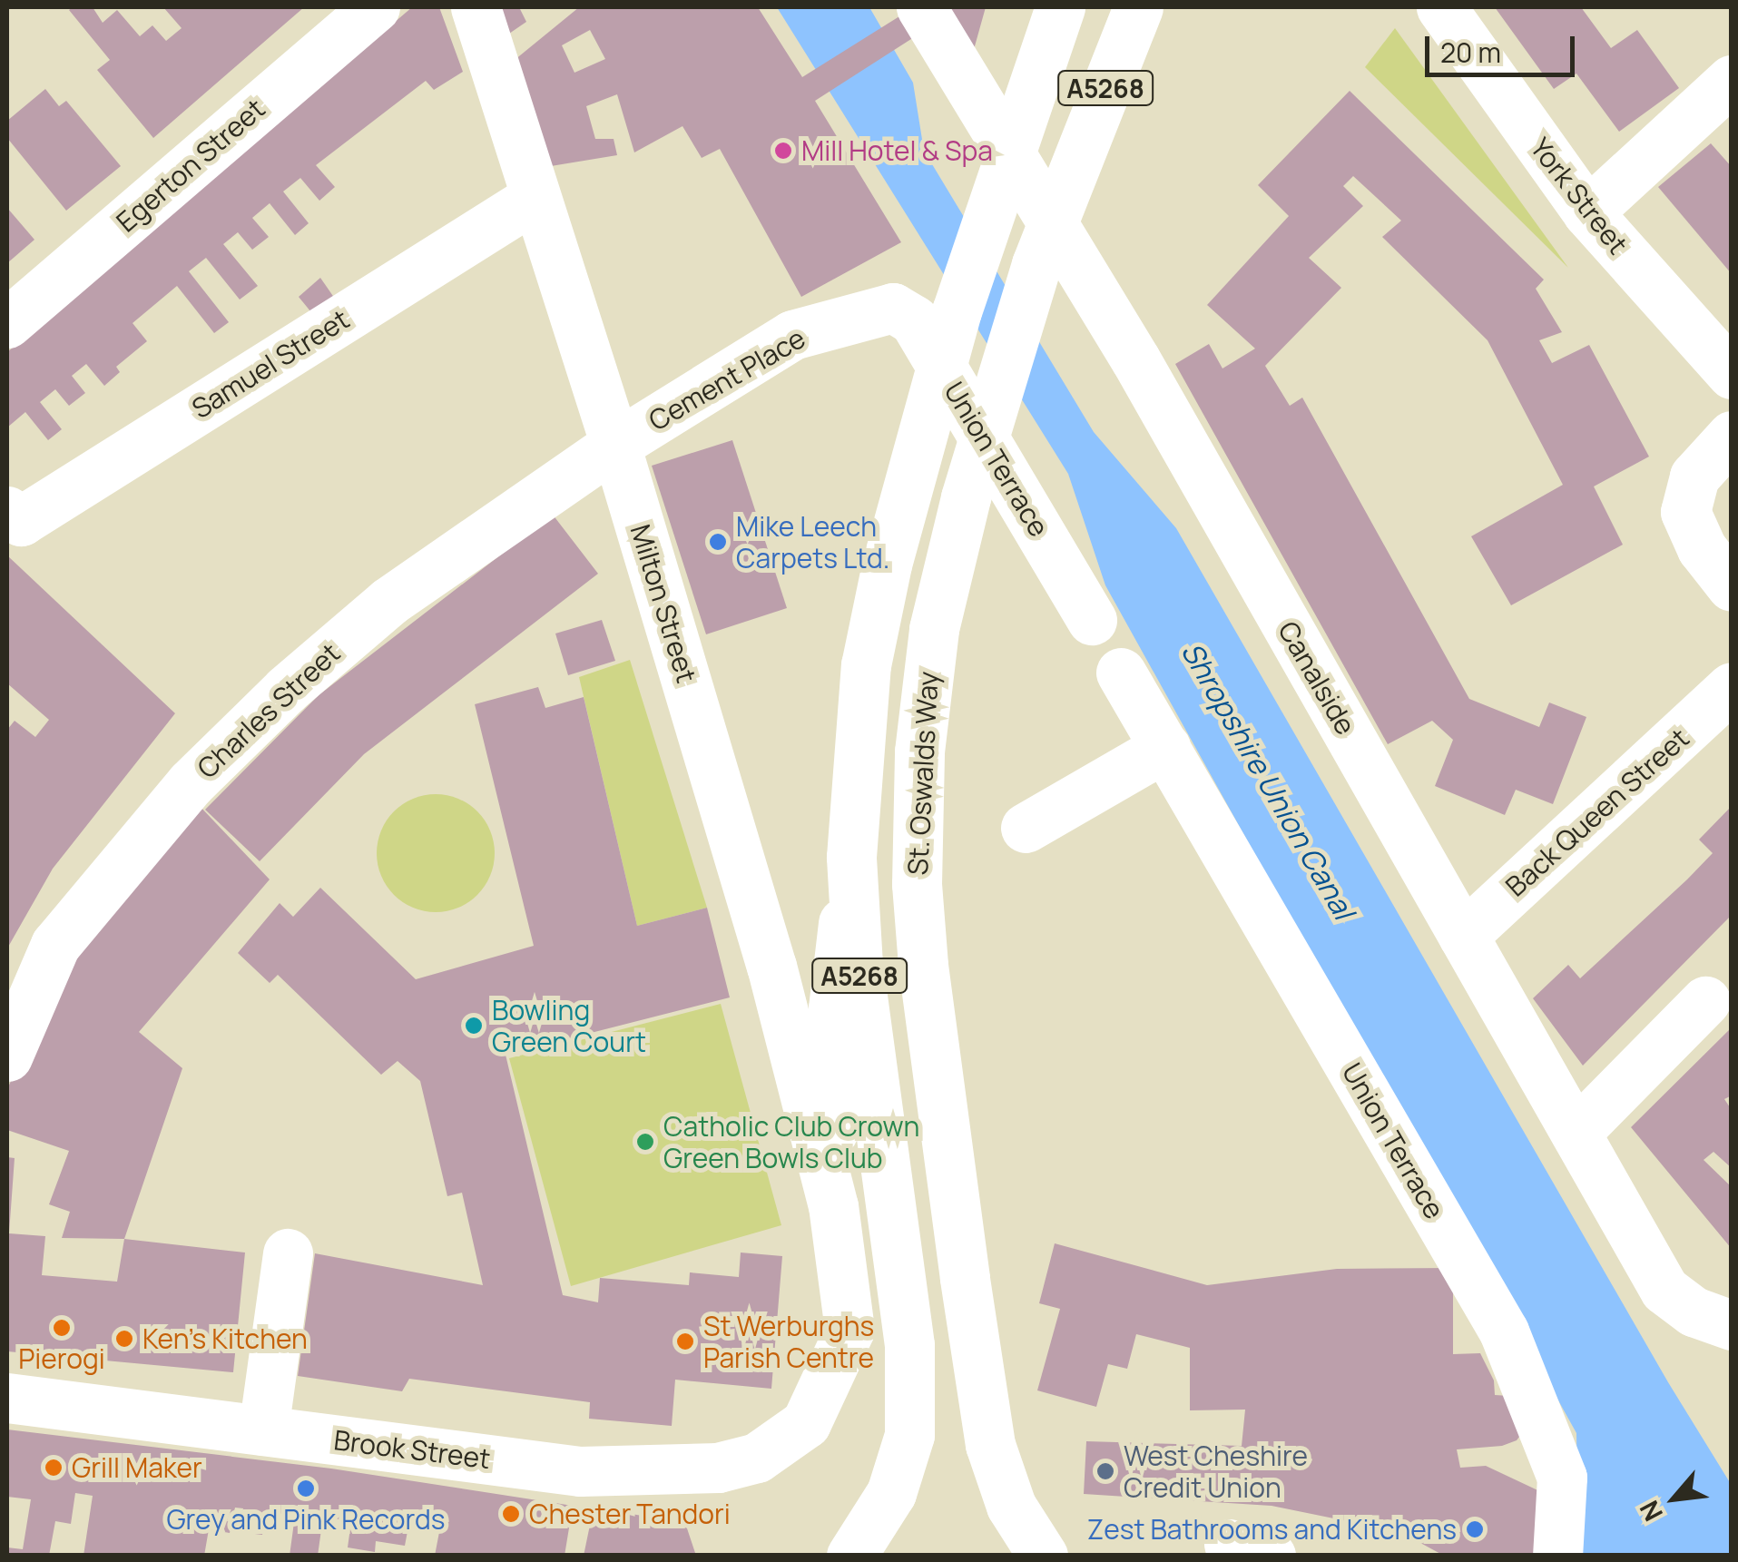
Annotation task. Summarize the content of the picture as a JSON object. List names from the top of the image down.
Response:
{
  "streets": {
    "main road": [
      "A5268",
      "Egerton Street",
      "York Street",
      "Samuel Street",
      "Cement Place",
      "Union Terrace",
      "Milton Street",
      "Canalside",
      "Charles Street",
      "St. Oswalds Way",
      "Back Queen Street",
      "Brook Street"
    ]
  },
  "crossings": [
    ["A5268", "Milton Street"],
    ["Samuel Street", "Milton Street"],
    ["Cement Place", "Union Terrace"],
    ["Cement Place", "Milton Street"],
    ["Cement Place", "Charles Street"],
    ["Milton Street", "Charles Street"],
    ["Milton Street", "Brook Street"],
    ["Canalside", "Back Queen Street"]
  ],
  "water": ["Shropshire Union Canal"],
  "places": [
    "Mill Hotel & Spa",
    "Mike Leech Carpets Ltd.",
    "Bowling Green Court",
    "Catholic Club Crown Green Bowls Club",
    "Pierogi",
    "Ken's Kitchen",
    "St Werburghs Parish Centre",
    "Grill Maker",
    "West Cheshire Credit Union",
    "Grey and Pink Records",
    "Chester Tandori",
    "Zest Bathrooms and Kitchens"
  ],
  "scale_bar": "20 m",
  "north": "bottom left"
}
